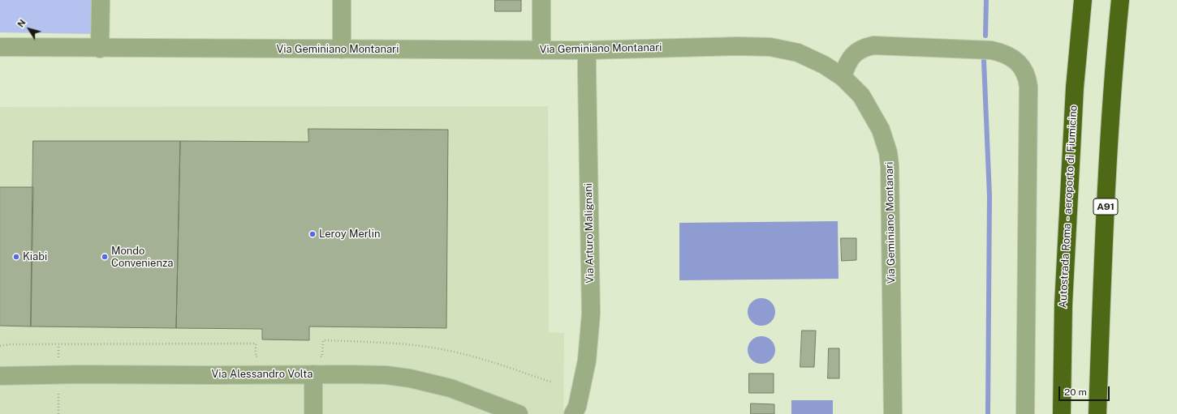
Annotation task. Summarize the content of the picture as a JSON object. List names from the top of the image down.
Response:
{
  "streets": {
    "highway": ["Autostrada Roma - aeroporto di Fiumicino", "A91"],
    "street": ["Via Geminiano Montanari", "Via Arturo Malignani", "Via Alessandro Volta"]
  },
  "crossings": [
    ["Via Geminiano Montanari", "Via Arturo Malignani"]
  ],
  "places": ["Leroy Merlin", "Kiabi", "Mondo Convenienza"],
  "scale_bar": "20 m",
  "north": "top left"
}
